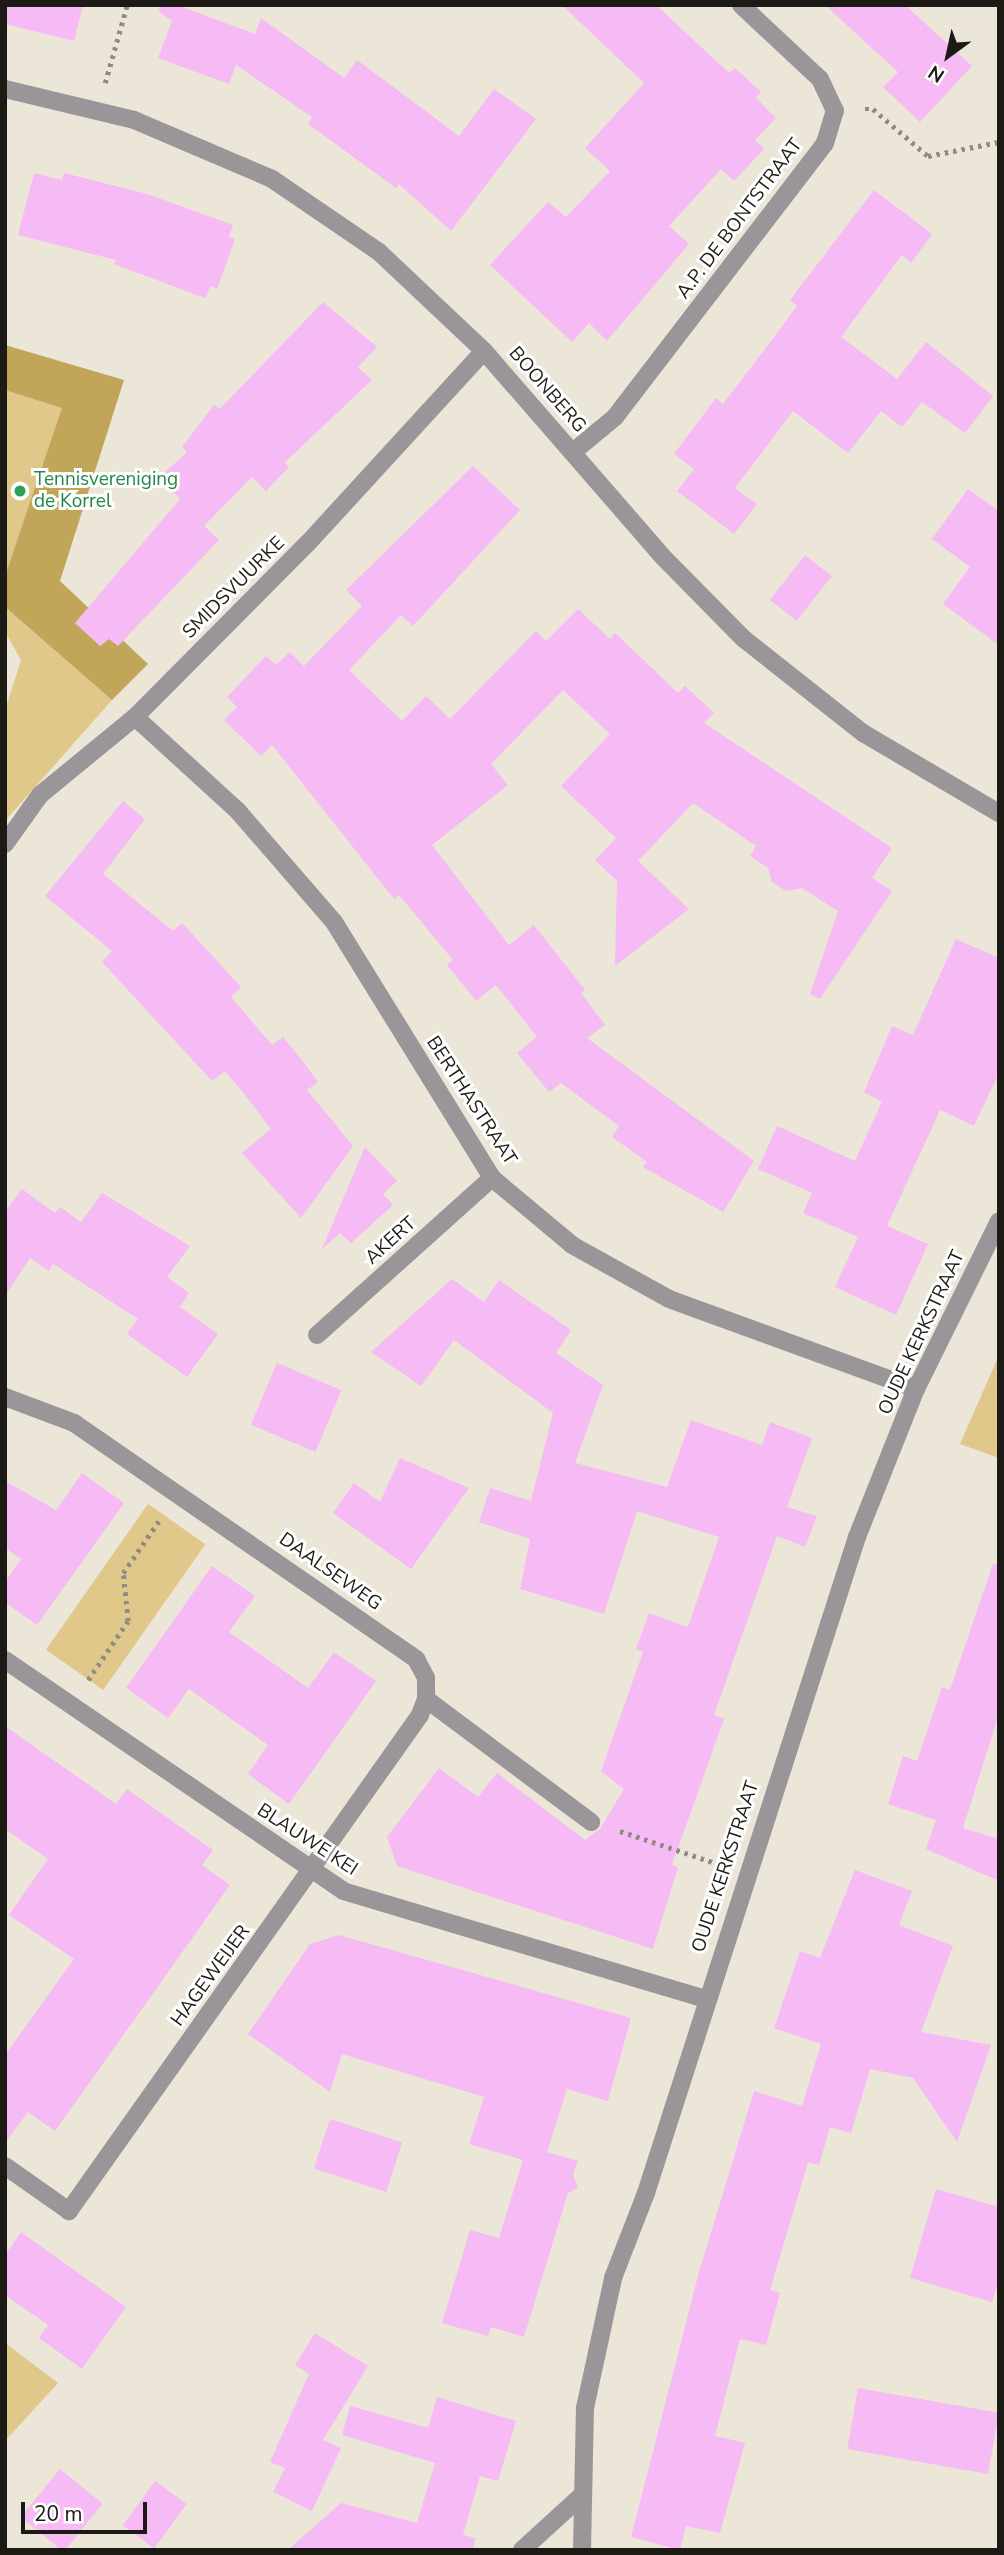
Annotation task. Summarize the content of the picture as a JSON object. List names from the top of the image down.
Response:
{
  "streets": {
    "street": [
      "A.P. DE BONTSTRAAT",
      "BOONBERG",
      "SMIDSVUURKE",
      "BERTHASTRAAT",
      "AKERT",
      "OUDE KERKSTRAAT",
      "DAALSEWEG",
      "BLAUWE KEI",
      "HAGEWEIJER"
    ]
  },
  "crossings": [
    ["A.P. DE BONTSTRAAT", "BOONBERG"],
    ["BOONBERG", "SMIDSVUURKE"],
    ["SMIDSVUURKE", "BERTHASTRAAT"],
    ["BERTHASTRAAT", "AKERT"],
    ["BERTHASTRAAT", "OUDE KERKSTRAAT"],
    ["OUDE KERKSTRAAT", "BLAUWE KEI"],
    ["DAALSEWEG", "HAGEWEIJER"],
    ["BLAUWE KEI", "HAGEWEIJER"]
  ],
  "places": ["Tennisvereniging de Korrel"],
  "scale_bar": "20 m",
  "north": "bottom left"
}
